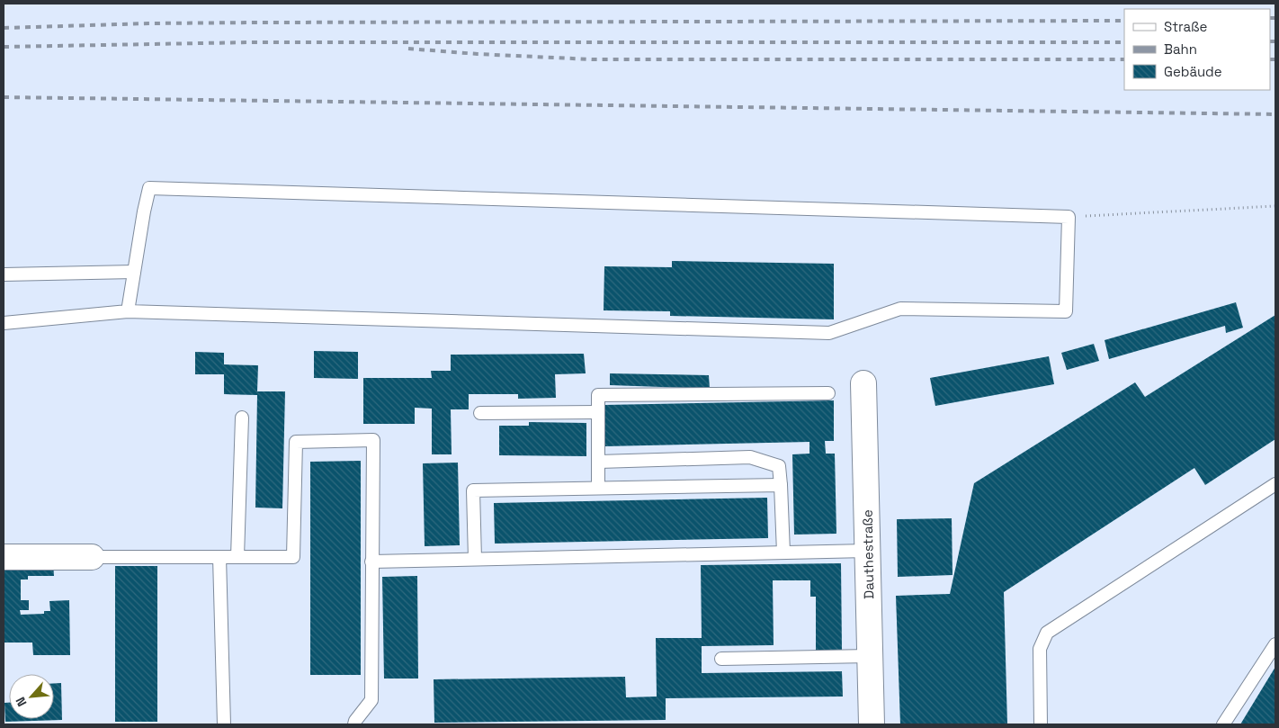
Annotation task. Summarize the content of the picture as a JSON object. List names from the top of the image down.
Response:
{
  "streets": {
    "street": ["Dauthestraße"]
  },
  "legend": ["Straße", "Bahn", "Gebäude"],
  "north": "bottom left"
}
